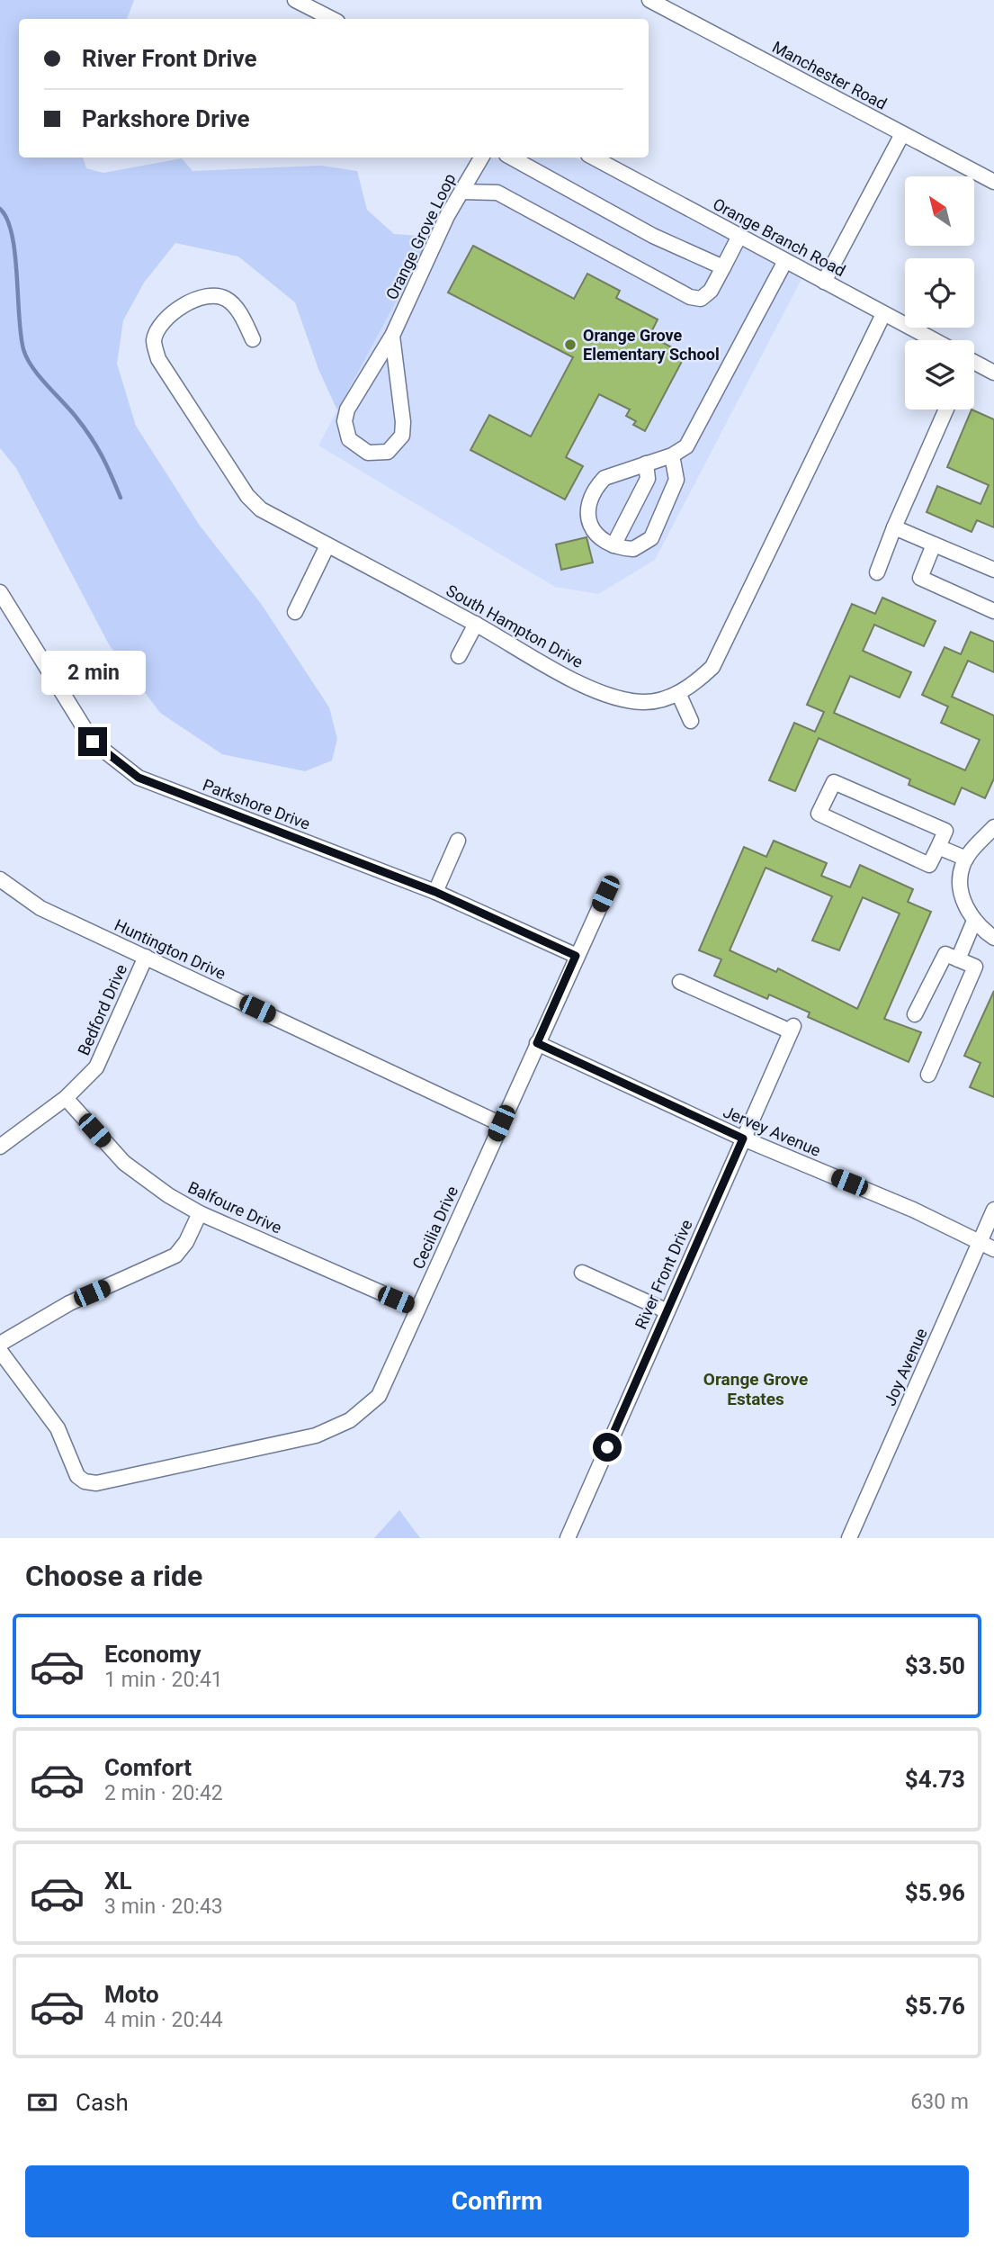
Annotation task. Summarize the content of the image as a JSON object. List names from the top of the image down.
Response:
{
  "streets": {
    "street": [
      "Manchester Road",
      "Orange Grove Loop",
      "Orange Branch Road",
      "South Hampton Drive",
      "Parkshore Drive",
      "Huntington Drive",
      "Bedford Drive",
      "Jervey Avenue",
      "Balfoure Drive",
      "Cecilia Drive",
      "River Front Drive",
      "Joy Avenue"
    ]
  },
  "crossings": [
    ["Orange Branch Road", "South Hampton Drive"],
    ["Parkshore Drive", "Cecilia Drive"],
    ["Huntington Drive", "Bedford Drive"],
    ["Huntington Drive", "Cecilia Drive"],
    ["Bedford Drive", "Balfoure Drive"],
    ["Jervey Avenue", "Cecilia Drive"],
    ["Jervey Avenue", "River Front Drive"],
    ["Jervey Avenue", "Joy Avenue"],
    ["Balfoure Drive", "Cecilia Drive"]
  ],
  "districts": ["Orange Grove Estates"],
  "places": ["Orange Grove Elementary School"],
  "north": "top left",
  "page": {
    "banner": ["River Front Drive", "Parkshore Drive"],
    "bubble": "2 min",
    "heading": "Choose a ride",
    "list": [
      {
        "name": "Economy",
        "note": "1 min · 20:41",
        "value": "$3.50"
      },
      {
        "name": "Comfort",
        "note": "2 min · 20:42",
        "value": "$4.73"
      },
      {
        "name": "XL",
        "note": "3 min · 20:43",
        "value": "$5.96"
      },
      {
        "name": "Moto",
        "note": "4 min · 20:44",
        "value": "$5.76"
      }
    ],
    "pay": ["Cash", "630 m"],
    "buttons": "Confirm"
  }
}
